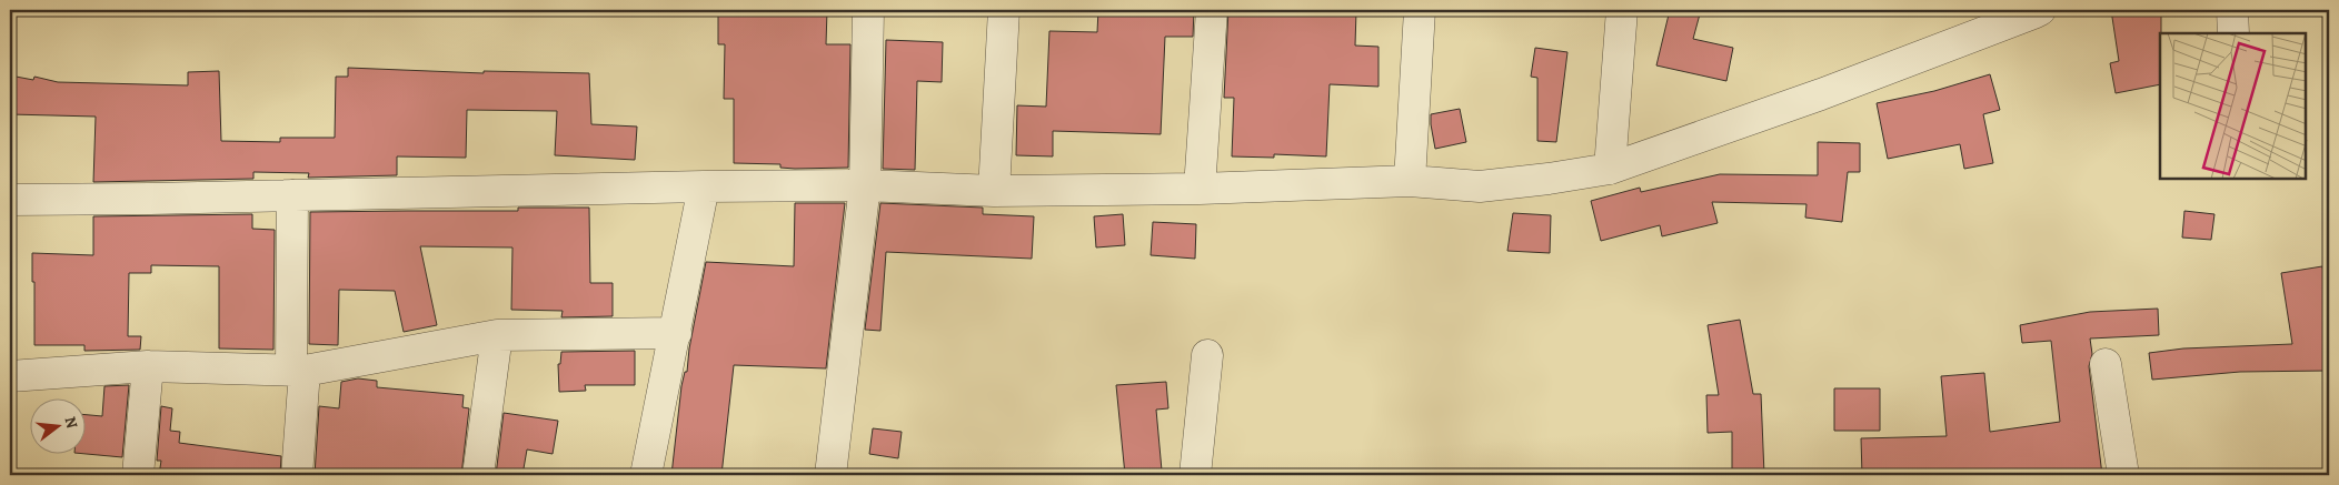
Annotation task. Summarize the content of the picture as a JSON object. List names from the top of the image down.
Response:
{
  "north": "right"
}
